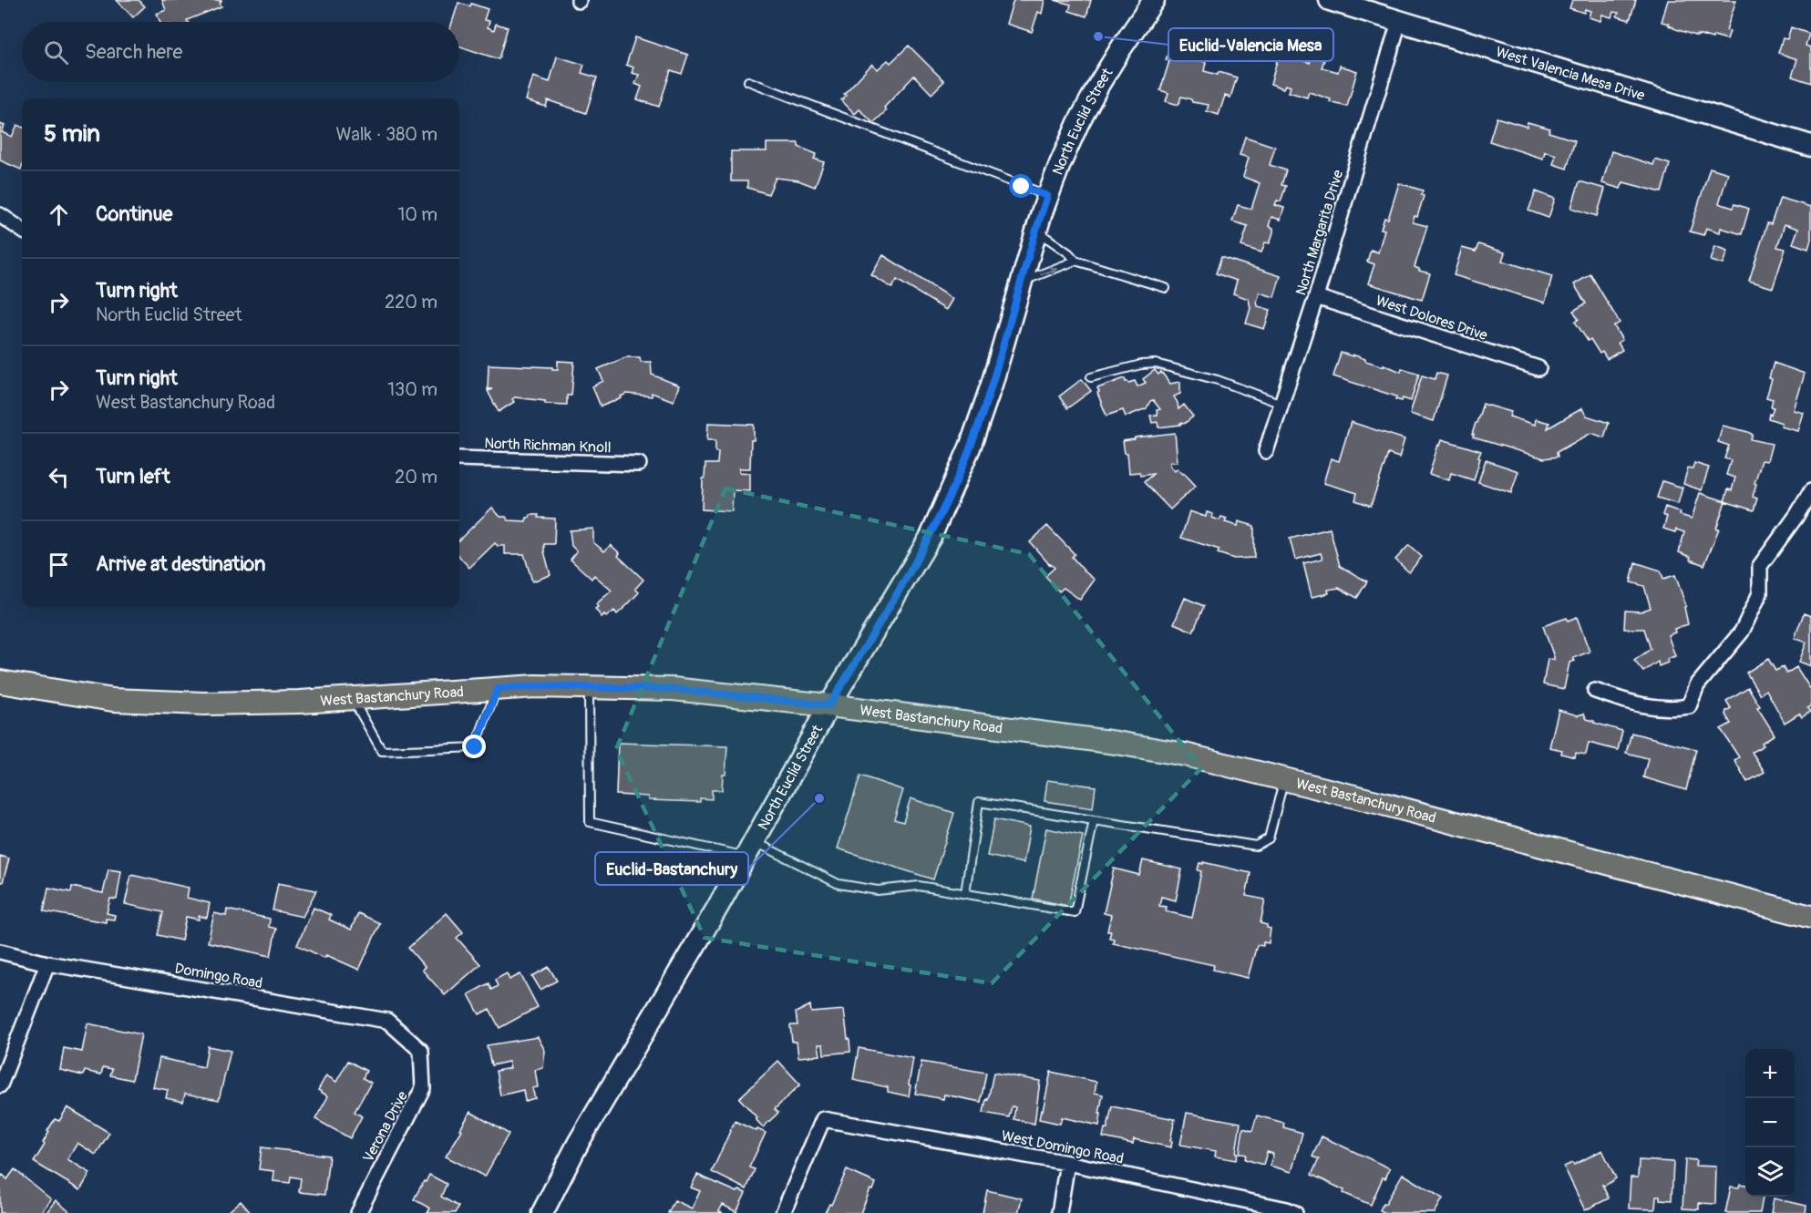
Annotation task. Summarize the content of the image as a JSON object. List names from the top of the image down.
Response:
{
  "streets": {
    "main road": ["West Valencia Mesa Drive", "North Euclid Street", "West Bastanchury Road"],
    "street": [
      "North Margarita Drive",
      "West Dolores Drive",
      "North Richman Knoll",
      "Domingo Road",
      "Verona Drive",
      "West Domingo Road"
    ]
  },
  "crossings": [
    ["West Valencia Mesa Drive", "North Margarita Drive"],
    ["North Euclid Street", "West Bastanchury Road"],
    ["North Margarita Drive", "West Dolores Drive"],
    ["Domingo Road", "Verona Drive"]
  ],
  "places": ["Euclid-Valencia Mesa", "Euclid-Bastanchury"],
  "page": {
    "search": "Search here",
    "heading": ["5 min", "Walk · 380 m"],
    "list": [
      ["Continue", "10 m"],
      ["Turn right", "North Euclid Street", "220 m"],
      ["Turn right", "West Bastanchury Road", "130 m"],
      ["Turn left", "20 m"],
      "Arrive at destination"
    ],
    "map_buttons": ["+", "−"]
  }
}
